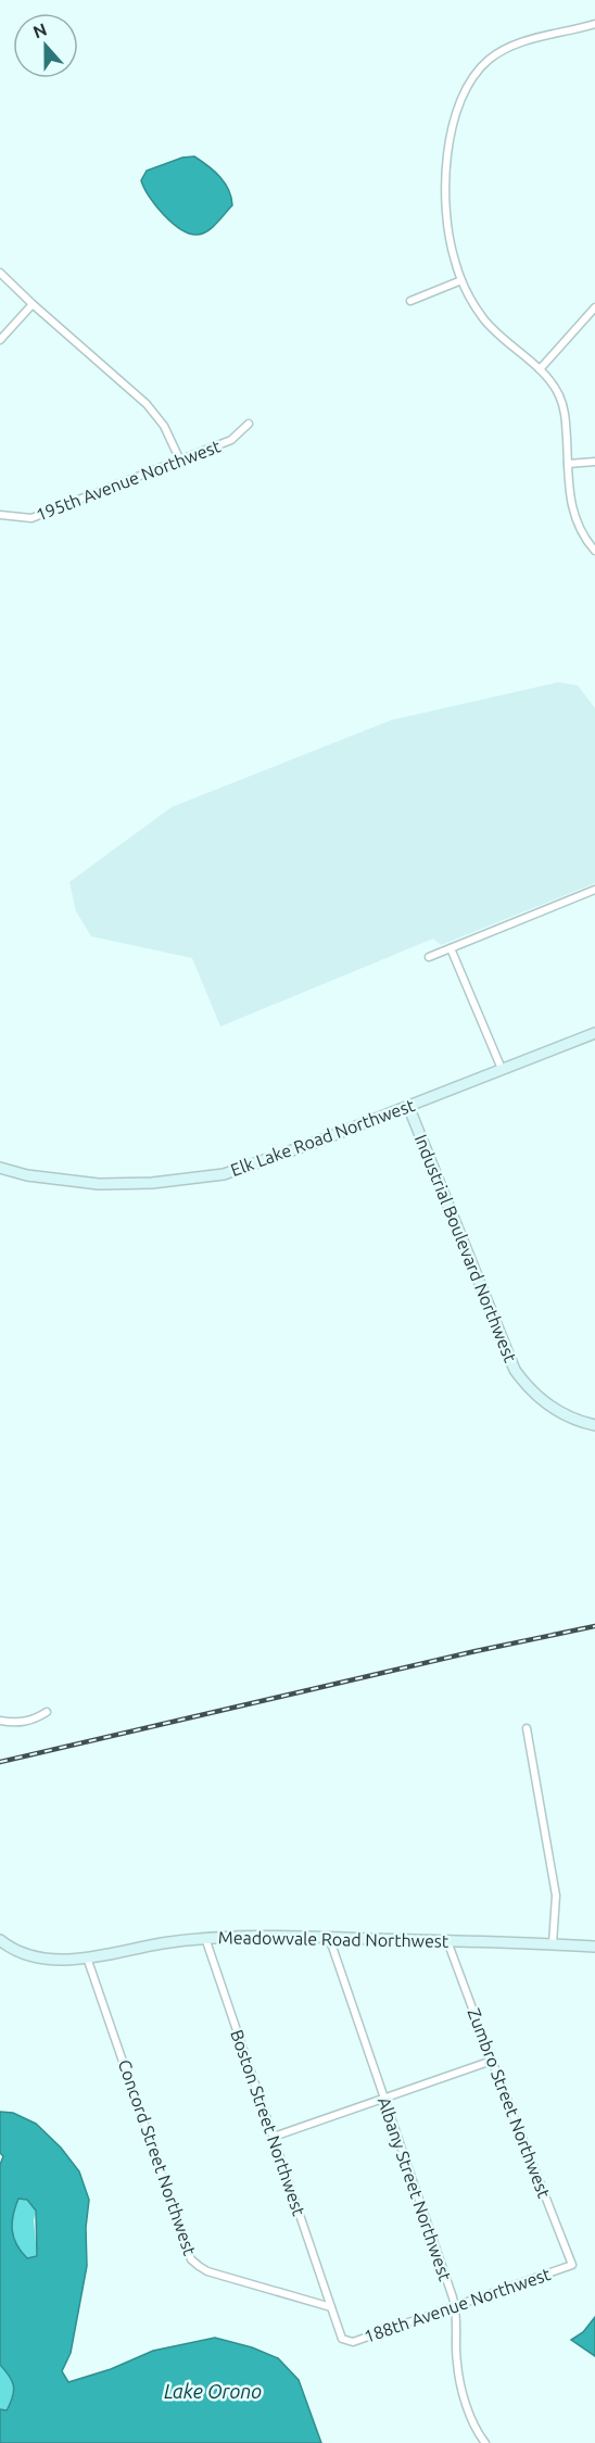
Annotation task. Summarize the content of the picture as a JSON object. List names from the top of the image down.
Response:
{
  "streets": {
    "street": [
      "195th Avenue Northwest",
      "Elk Lake Road Northwest",
      "Industrial Boulevard Northwest",
      "Meadowvale Road Northwest",
      "Zumbro Street Northwest",
      "Boston Street Northwest",
      "Concord Street Northwest",
      "Albany Street Northwest",
      "188th Avenue Northwest"
    ]
  },
  "crossings": [
    ["Elk Lake Road Northwest", "Industrial Boulevard Northwest"],
    ["Meadowvale Road Northwest", "Zumbro Street Northwest"],
    ["Meadowvale Road Northwest", "Boston Street Northwest"],
    ["Meadowvale Road Northwest", "Concord Street Northwest"],
    ["Meadowvale Road Northwest", "Albany Street Northwest"],
    ["Zumbro Street Northwest", "188th Avenue Northwest"],
    ["Boston Street Northwest", "Concord Street Northwest"],
    ["Boston Street Northwest", "188th Avenue Northwest"],
    ["Concord Street Northwest", "188th Avenue Northwest"],
    ["Albany Street Northwest", "188th Avenue Northwest"]
  ],
  "water": ["Lake Orono"],
  "north": "top"
}
